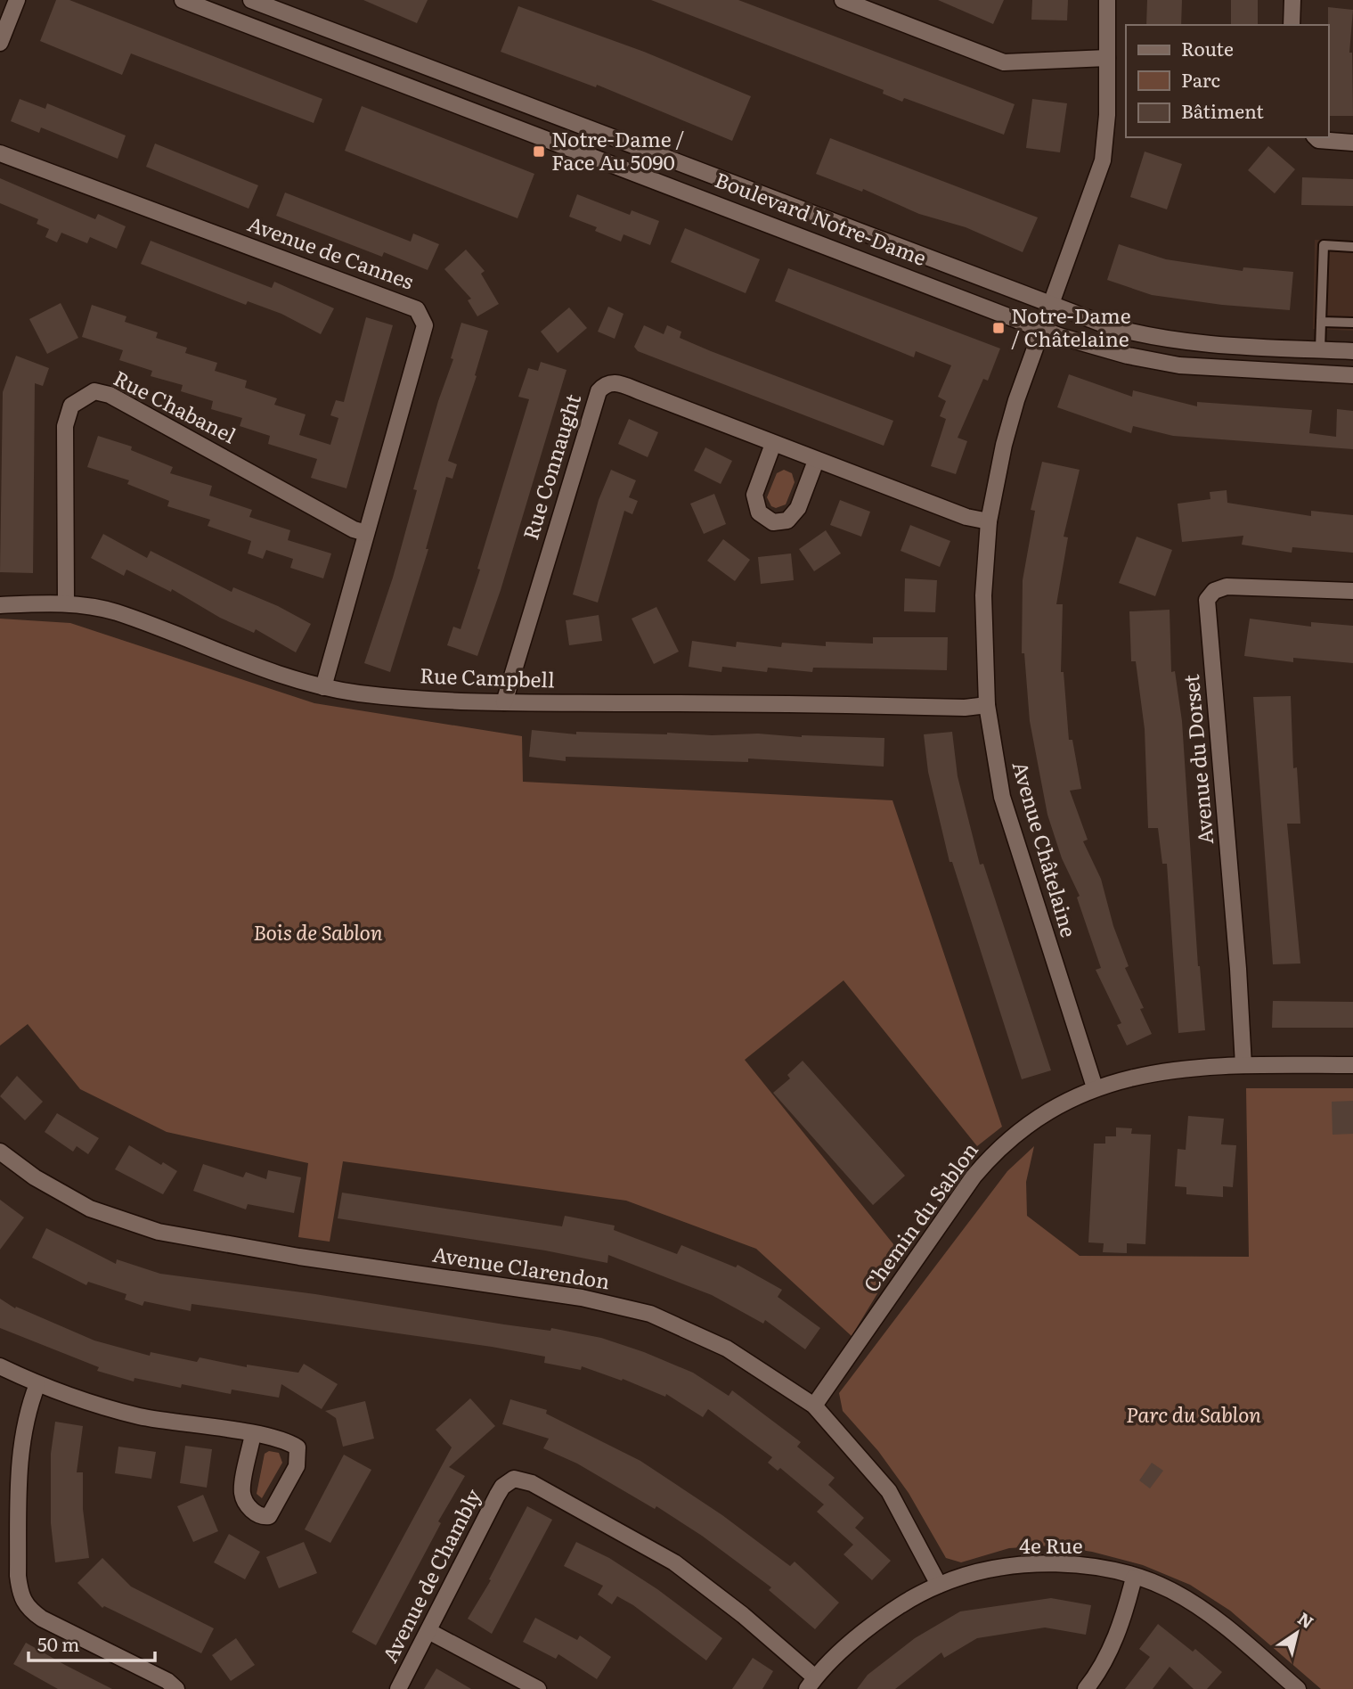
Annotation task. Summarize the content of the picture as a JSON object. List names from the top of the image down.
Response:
{
  "streets": {
    "street": [
      "Boulevard Notre-Dame",
      "Avenue de Cannes",
      "Rue Chabanel",
      "Rue Connaught",
      "Rue Campbell",
      "Avenue du Dorset",
      "Avenue Châtelaine",
      "Chemin du Sablon",
      "Avenue Clarendon",
      "4e Rue",
      "Avenue de Chambly"
    ]
  },
  "crossings": [
    ["Boulevard Notre-Dame", "Avenue Châtelaine"],
    ["Avenue de Cannes", "Rue Chabanel"],
    ["Avenue de Cannes", "Rue Campbell"],
    ["Rue Chabanel", "Rue Campbell"],
    ["Rue Connaught", "Rue Campbell"],
    ["Rue Connaught", "Avenue Châtelaine"],
    ["Rue Campbell", "Avenue Châtelaine"],
    ["Avenue du Dorset", "Chemin du Sablon"],
    ["Avenue Châtelaine", "Chemin du Sablon"],
    ["Chemin du Sablon", "Avenue Clarendon"],
    ["Avenue Clarendon", "4e Rue"],
    ["4e Rue", "Avenue de Chambly"]
  ],
  "parks": ["Bois de Sablon", "Parc du Sablon"],
  "places": {
    "transit": ["Notre-Dame / Face Au 5090", "Notre-Dame / Châtelaine"]
  },
  "legend": ["Route", "Parc", "Bâtiment"],
  "scale_bar": "50 m",
  "north": "top right"
}
